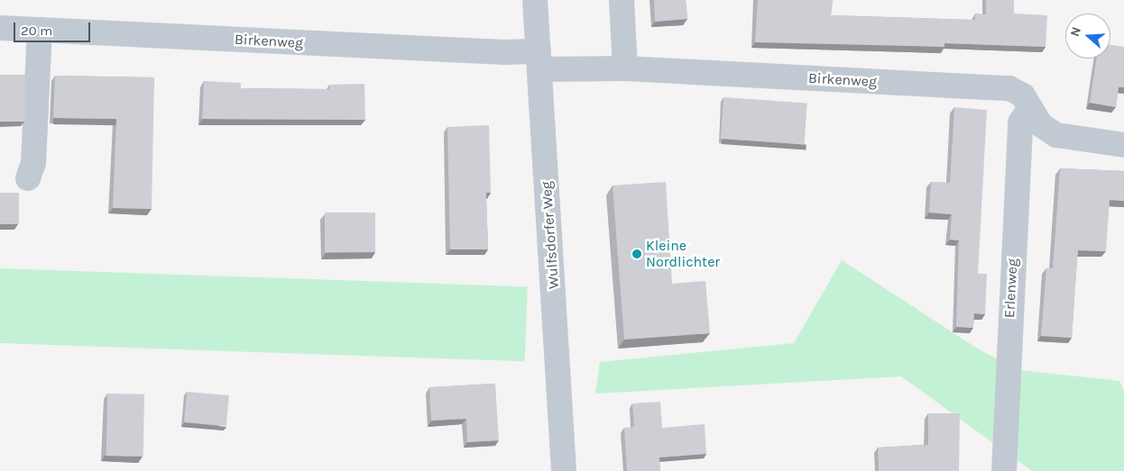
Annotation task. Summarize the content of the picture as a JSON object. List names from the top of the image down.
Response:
{
  "streets": {
    "street": ["Birkenweg", "Wulfsdorfer Weg", "Erlenweg"]
  },
  "crossings": [
    ["Birkenweg", "Wulfsdorfer Weg"],
    ["Birkenweg", "Erlenweg"]
  ],
  "places": ["Kleine Nordlichter"],
  "scale_bar": "20 m",
  "north": "left"
}
